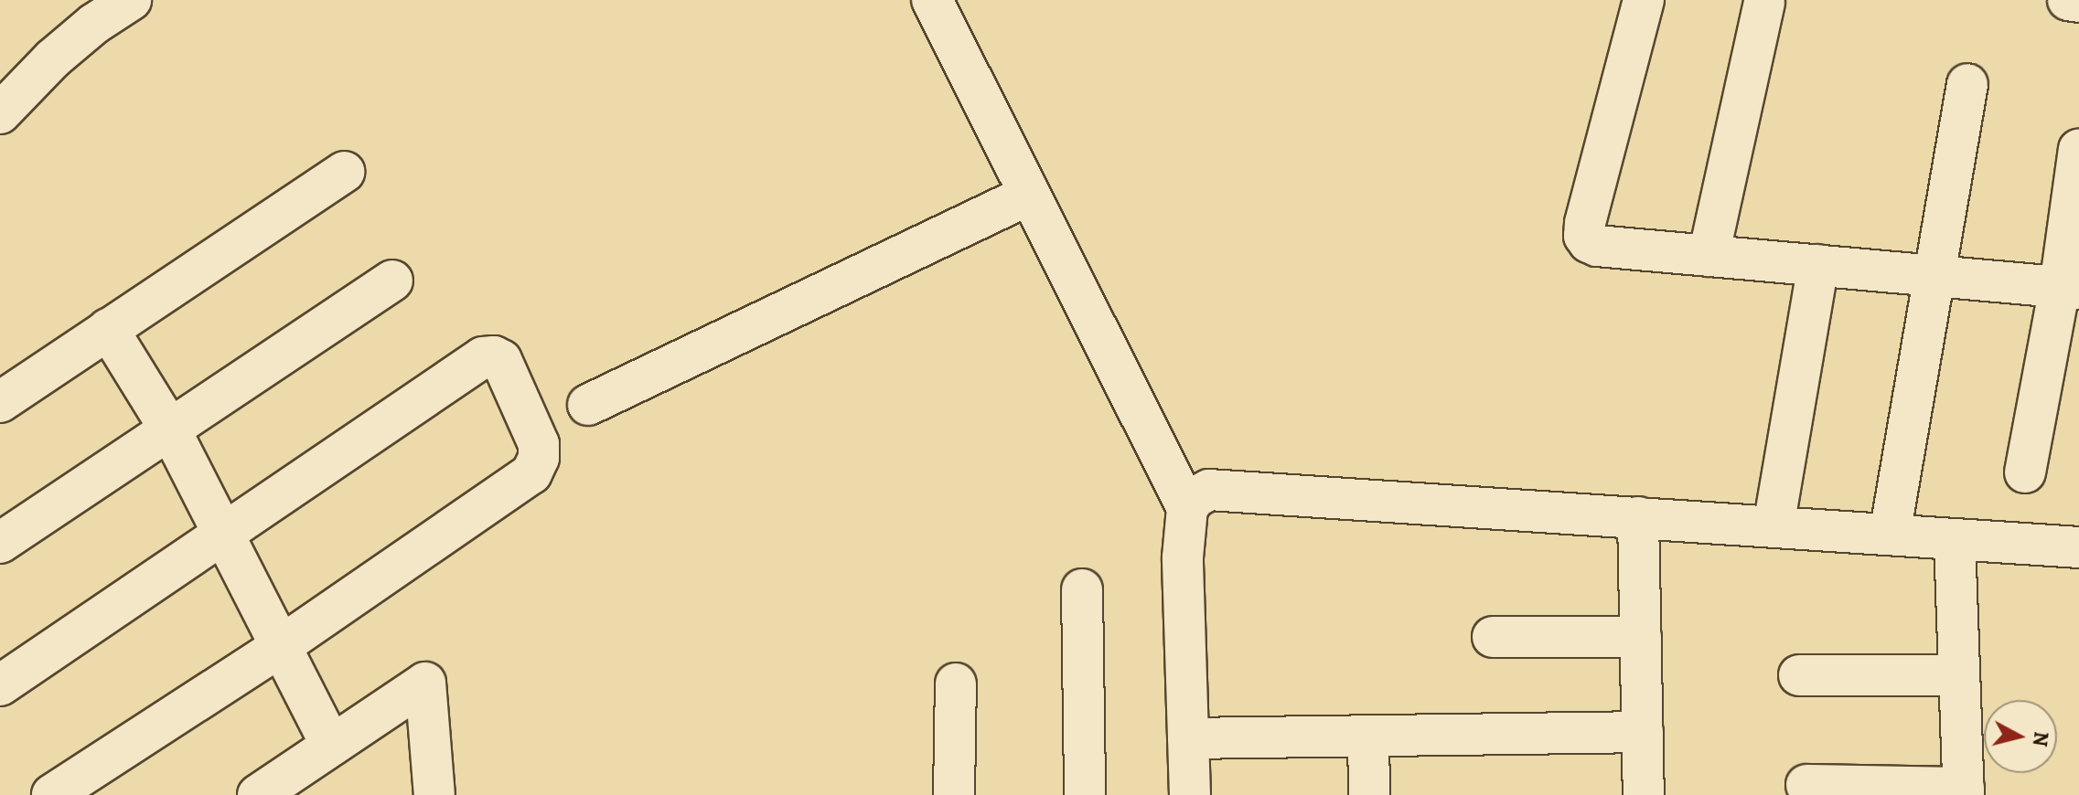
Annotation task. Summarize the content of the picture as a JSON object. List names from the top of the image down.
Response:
{
  "north": "right"
}
